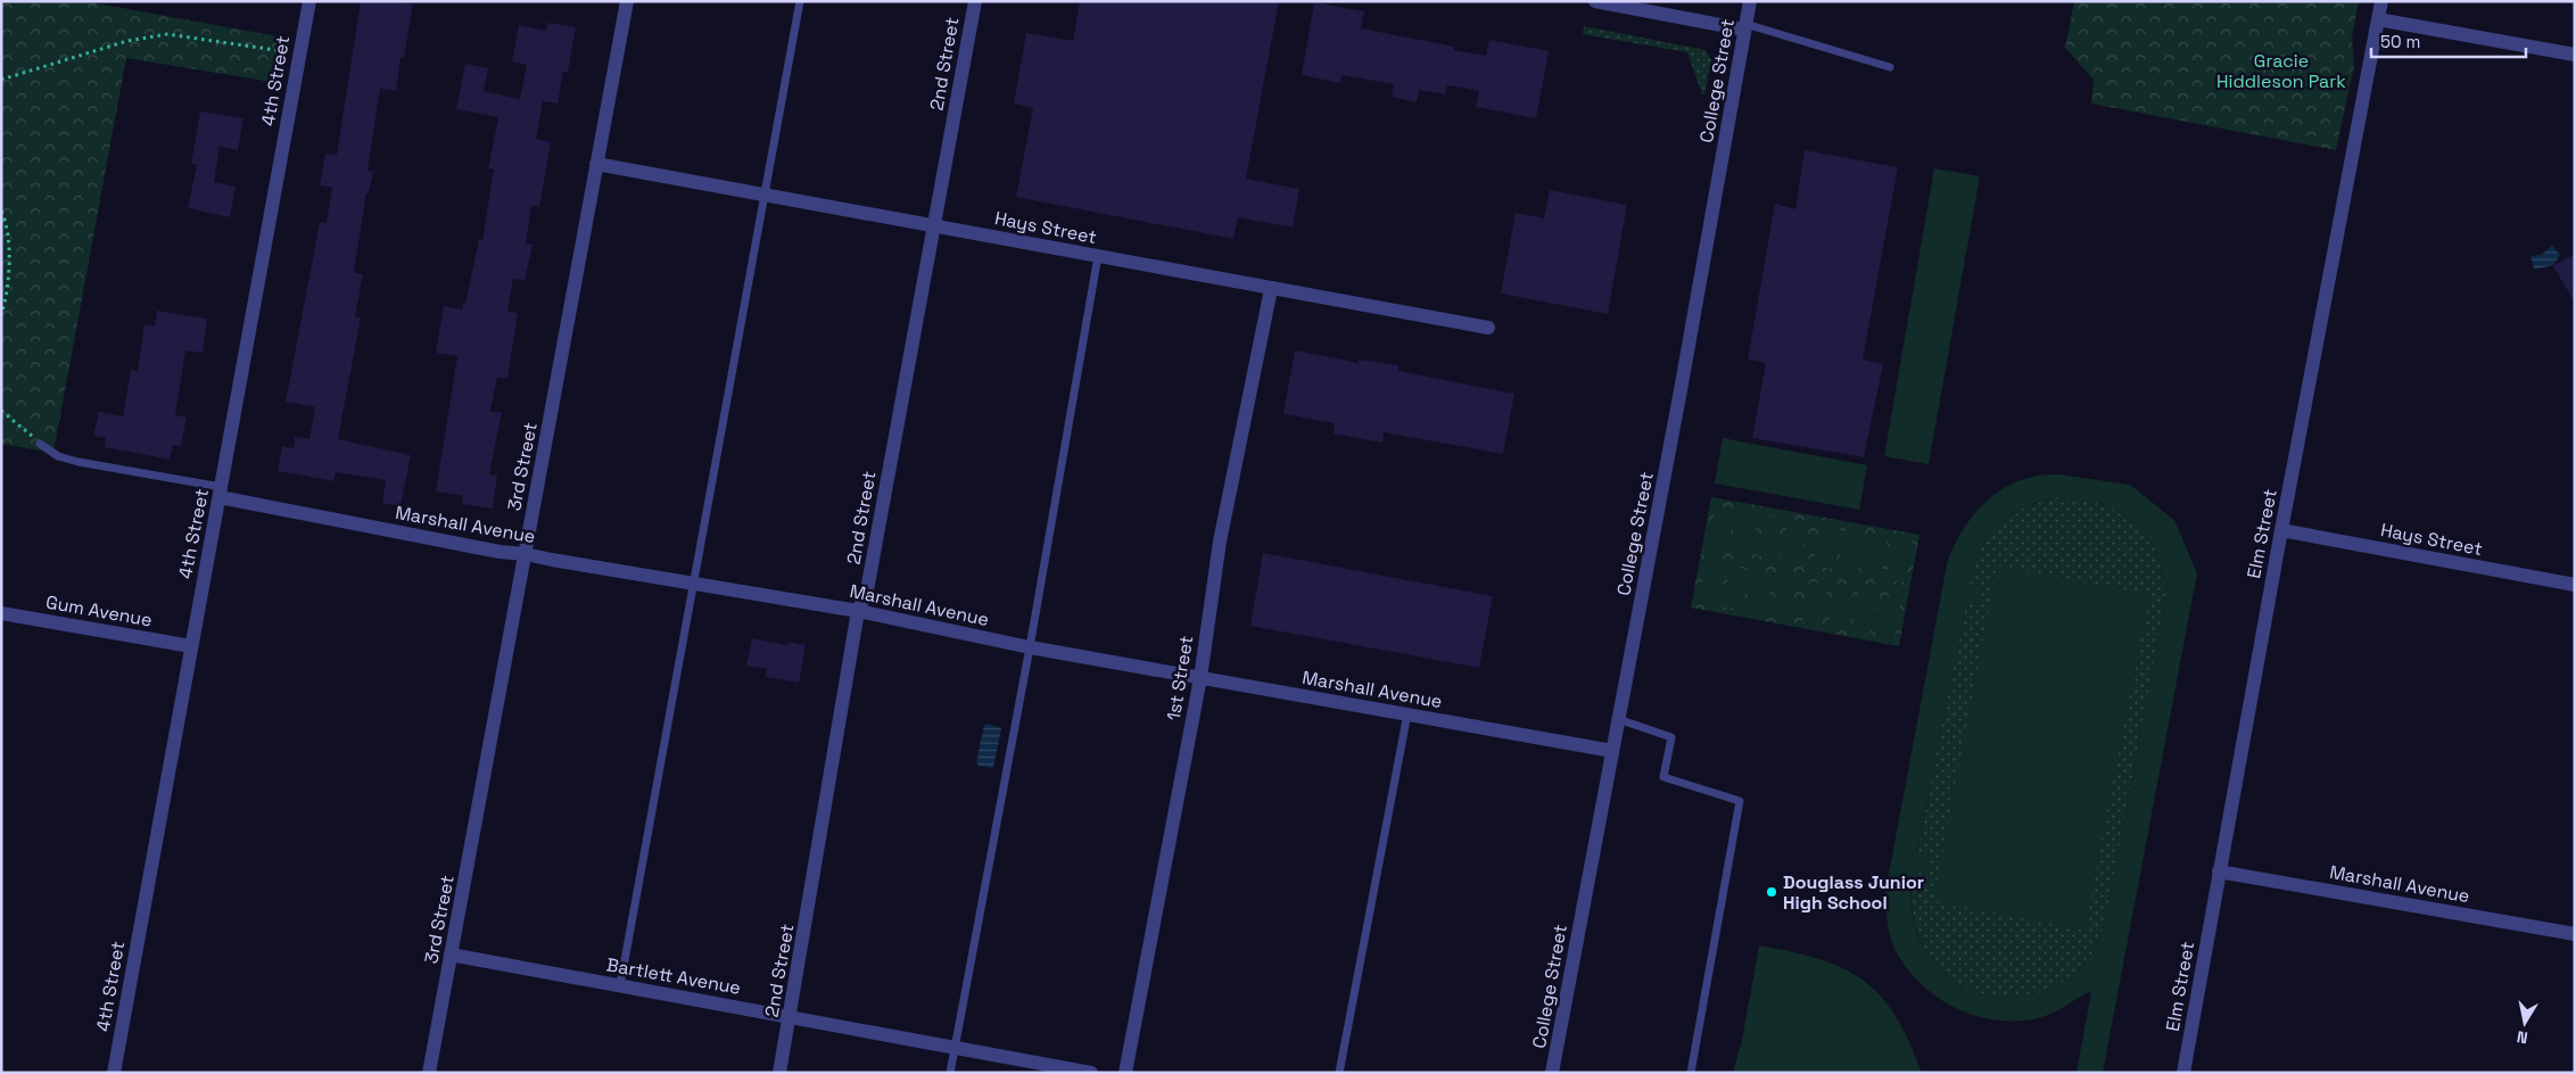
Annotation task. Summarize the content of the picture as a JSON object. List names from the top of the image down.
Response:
{
  "streets": {
    "street": [
      "2nd Street",
      "4th Street",
      "College Street",
      "Hays Street",
      "3rd Street",
      "Marshall Avenue",
      "Elm Street",
      "Gum Avenue",
      "1st Street",
      "Bartlett Avenue"
    ]
  },
  "crossings": [
    ["2nd Street", "Hays Street"],
    ["2nd Street", "Marshall Avenue"],
    ["2nd Street", "Bartlett Avenue"],
    ["4th Street", "Marshall Avenue"],
    ["4th Street", "Gum Avenue"],
    ["College Street", "Marshall Avenue"],
    ["Hays Street", "3rd Street"],
    ["Hays Street", "Elm Street"],
    ["Hays Street", "1st Street"],
    ["3rd Street", "Marshall Avenue"],
    ["3rd Street", "Bartlett Avenue"],
    ["Marshall Avenue", "Elm Street"],
    ["Marshall Avenue", "1st Street"]
  ],
  "parks": ["Gracie Hiddleson Park"],
  "places": ["Douglass Junior High School"],
  "scale_bar": "50 m",
  "north": "bottom"
}
